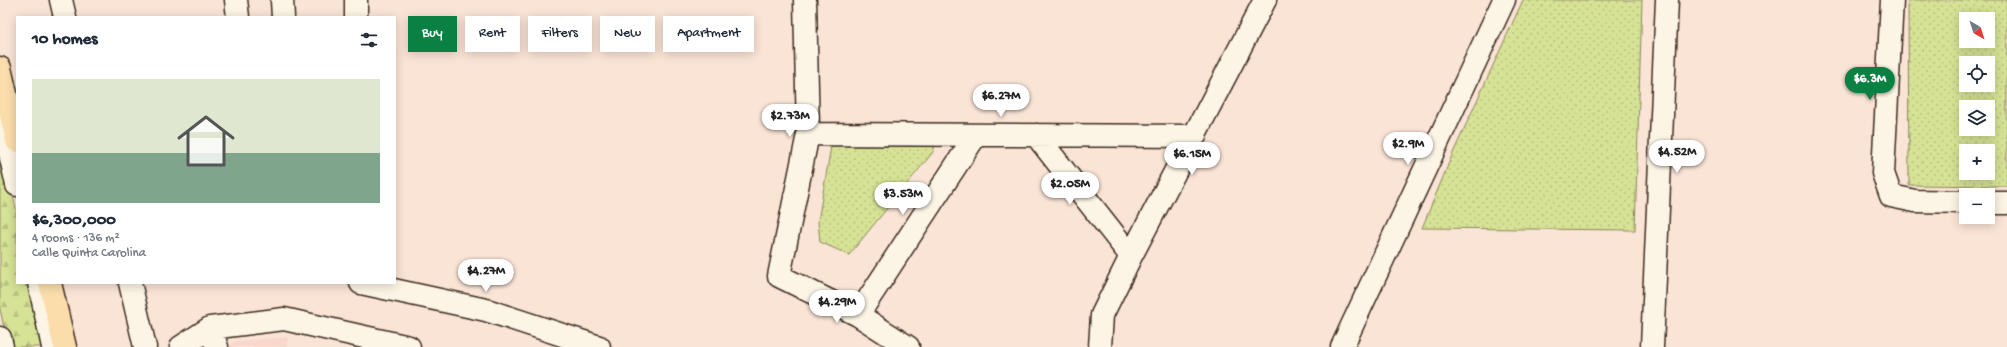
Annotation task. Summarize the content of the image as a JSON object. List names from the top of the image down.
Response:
{
  "north": "bottom right",
  "page": {
    "map_buttons": ["+", "−"],
    "chip": [
      "Buy",
      "Rent",
      "Filters",
      "New",
      "Apartment"
    ],
    "heading": "10 homes",
    "list": [
      {
        "name": "$6,300,000",
        "note": "4 rooms · 136 m² · Calle Quinta Carolina"
      }
    ],
    "price": [
      "$6.3M",
      "$6.27M",
      "$2.73M",
      "$2.9M",
      "$4.52M",
      "$6.15M",
      "$2.05M",
      "$3.53M",
      "$4.27M",
      "$4.29M"
    ]
  }
}
